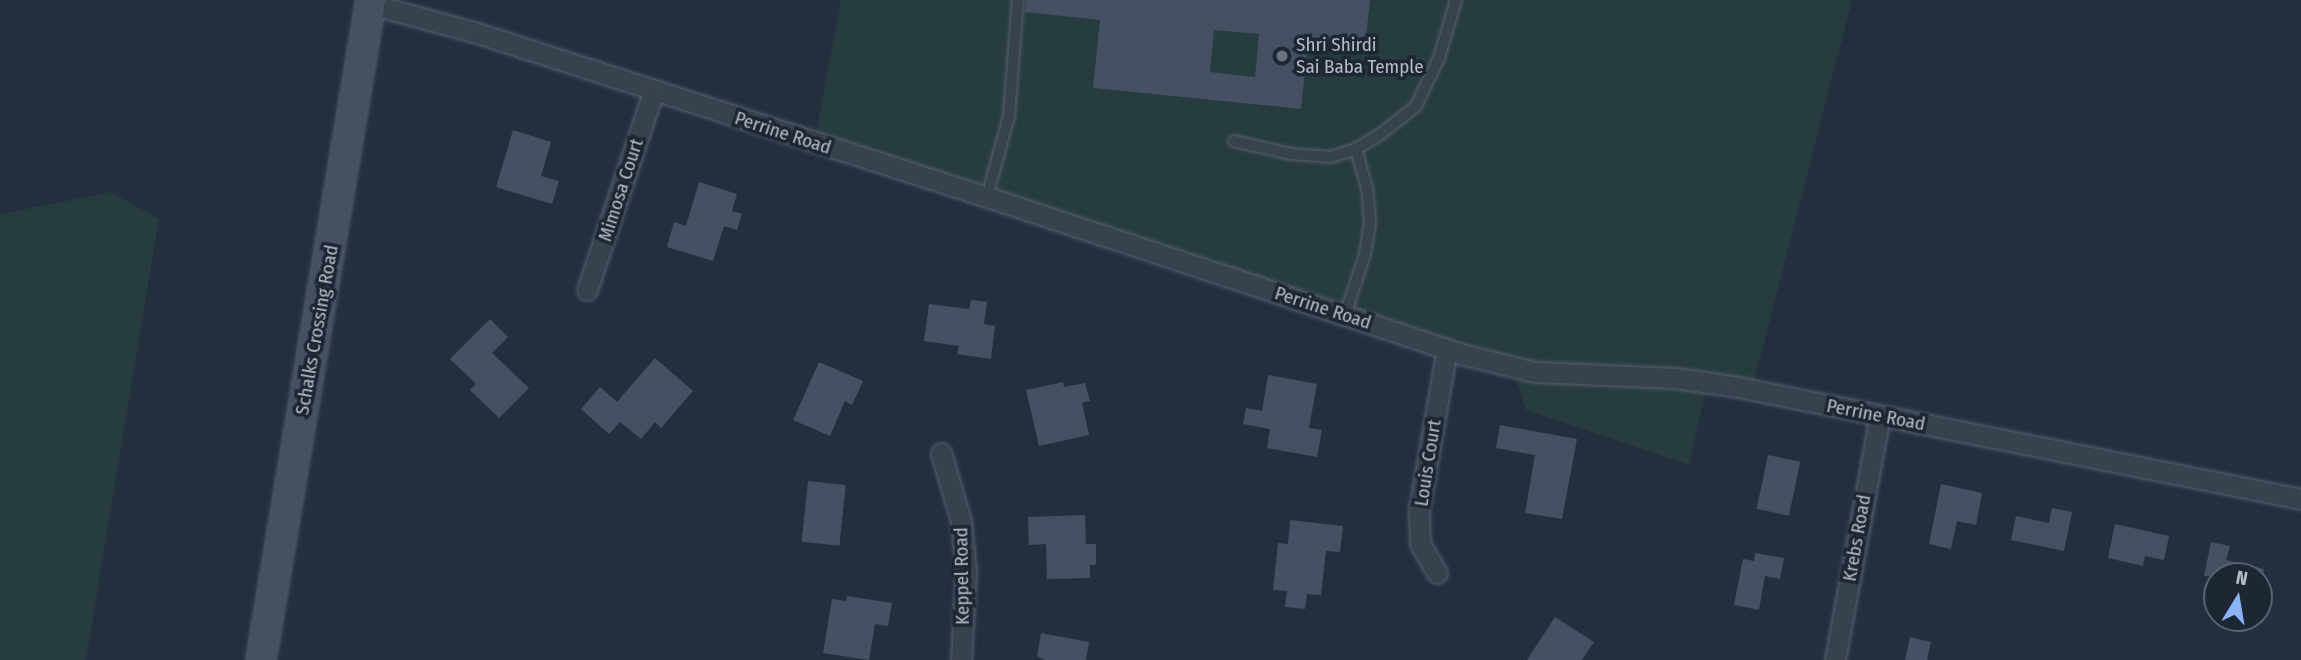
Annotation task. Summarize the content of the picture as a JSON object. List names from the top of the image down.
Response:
{
  "streets": {
    "street": [
      "Perrine Road",
      "Mimosa Court",
      "Schalks Crossing Road",
      "Louis Court",
      "Krebs Road",
      "Keppel Road"
    ]
  },
  "crossings": [
    ["Perrine Road", "Mimosa Court"],
    ["Perrine Road", "Schalks Crossing Road"],
    ["Perrine Road", "Louis Court"],
    ["Perrine Road", "Krebs Road"]
  ],
  "places": ["Shri Shirdi Sai Baba Temple"],
  "north": "top"
}
